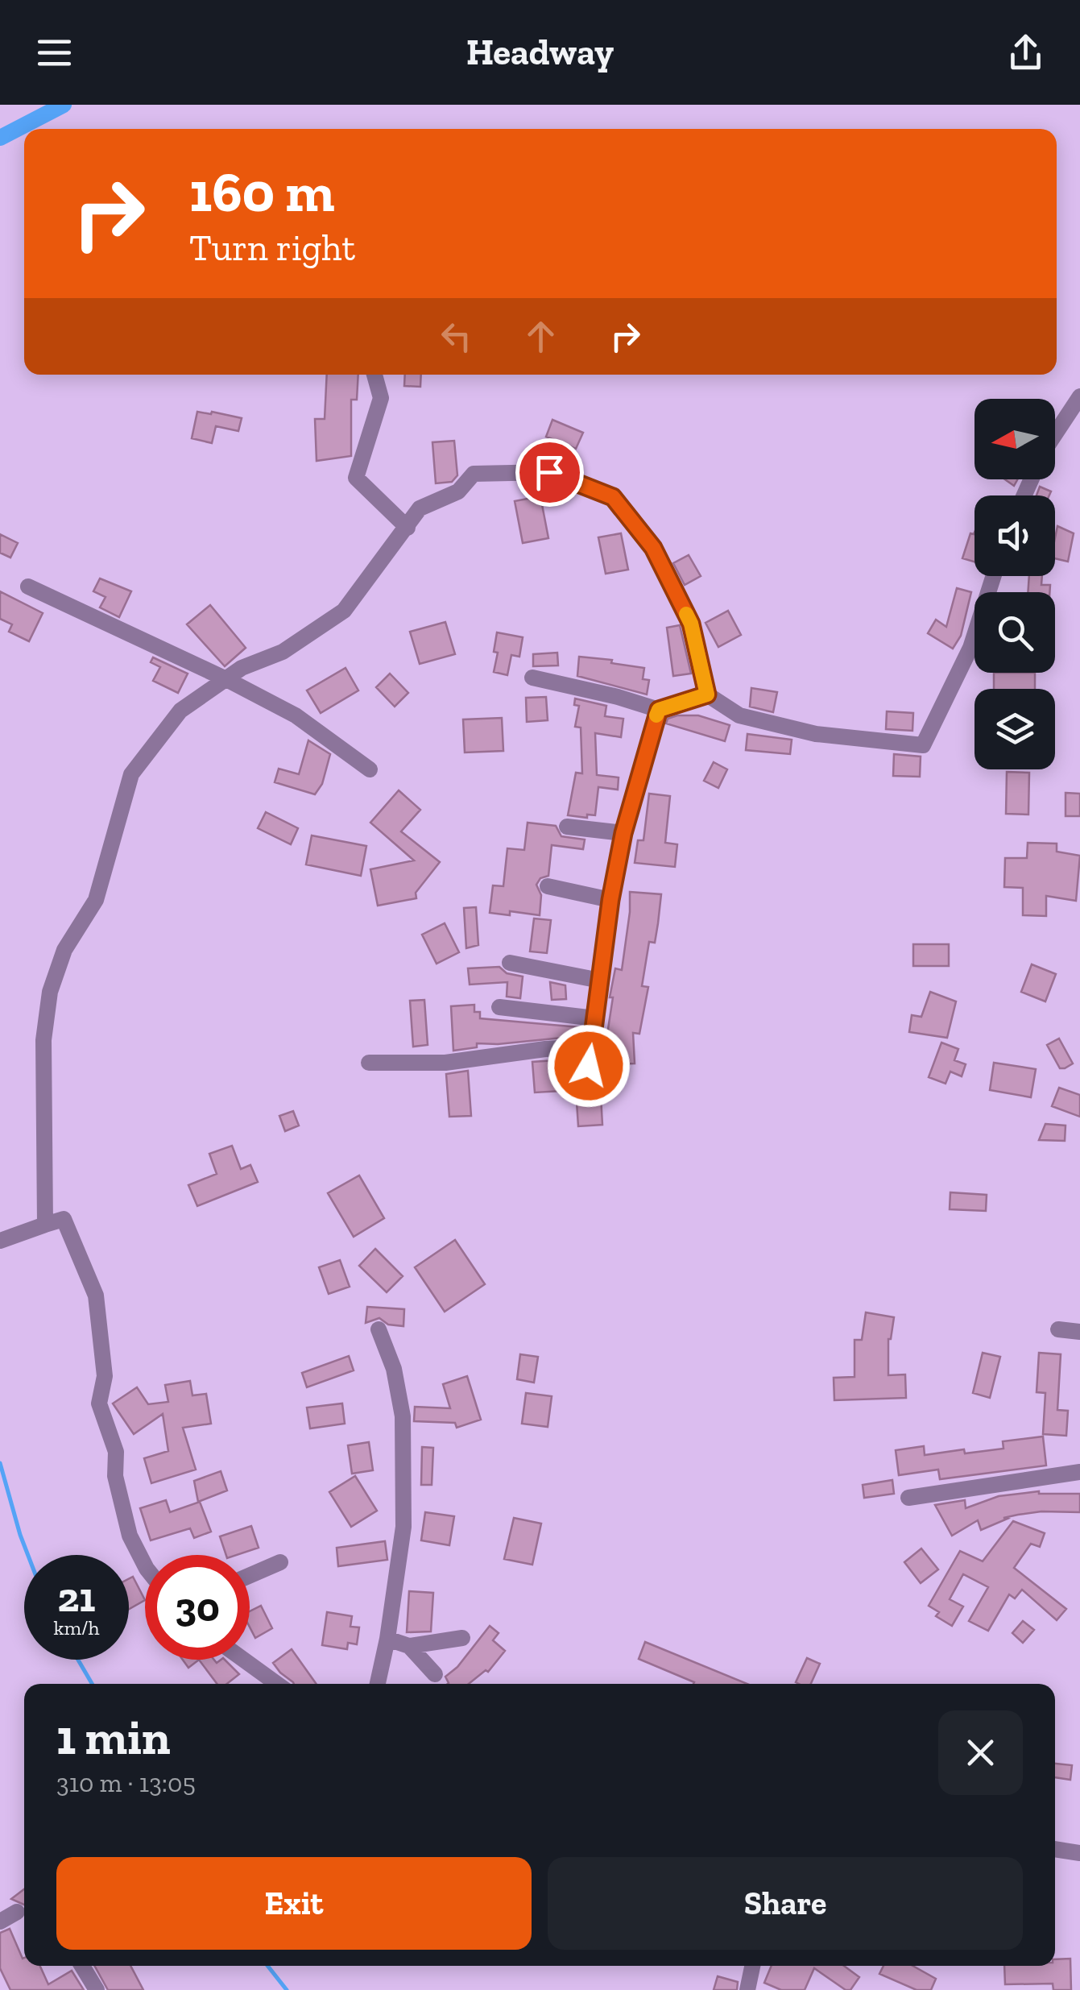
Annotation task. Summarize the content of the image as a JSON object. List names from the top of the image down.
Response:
{
  "north": "left",
  "page": {
    "header": "Headway",
    "turn": ["160 m", "Turn right"],
    "speed": "21 km/h",
    "limit": "30",
    "heading": ["1 min", "310 m · 13:05"],
    "buttons": ["Exit", "Share"]
  }
}
